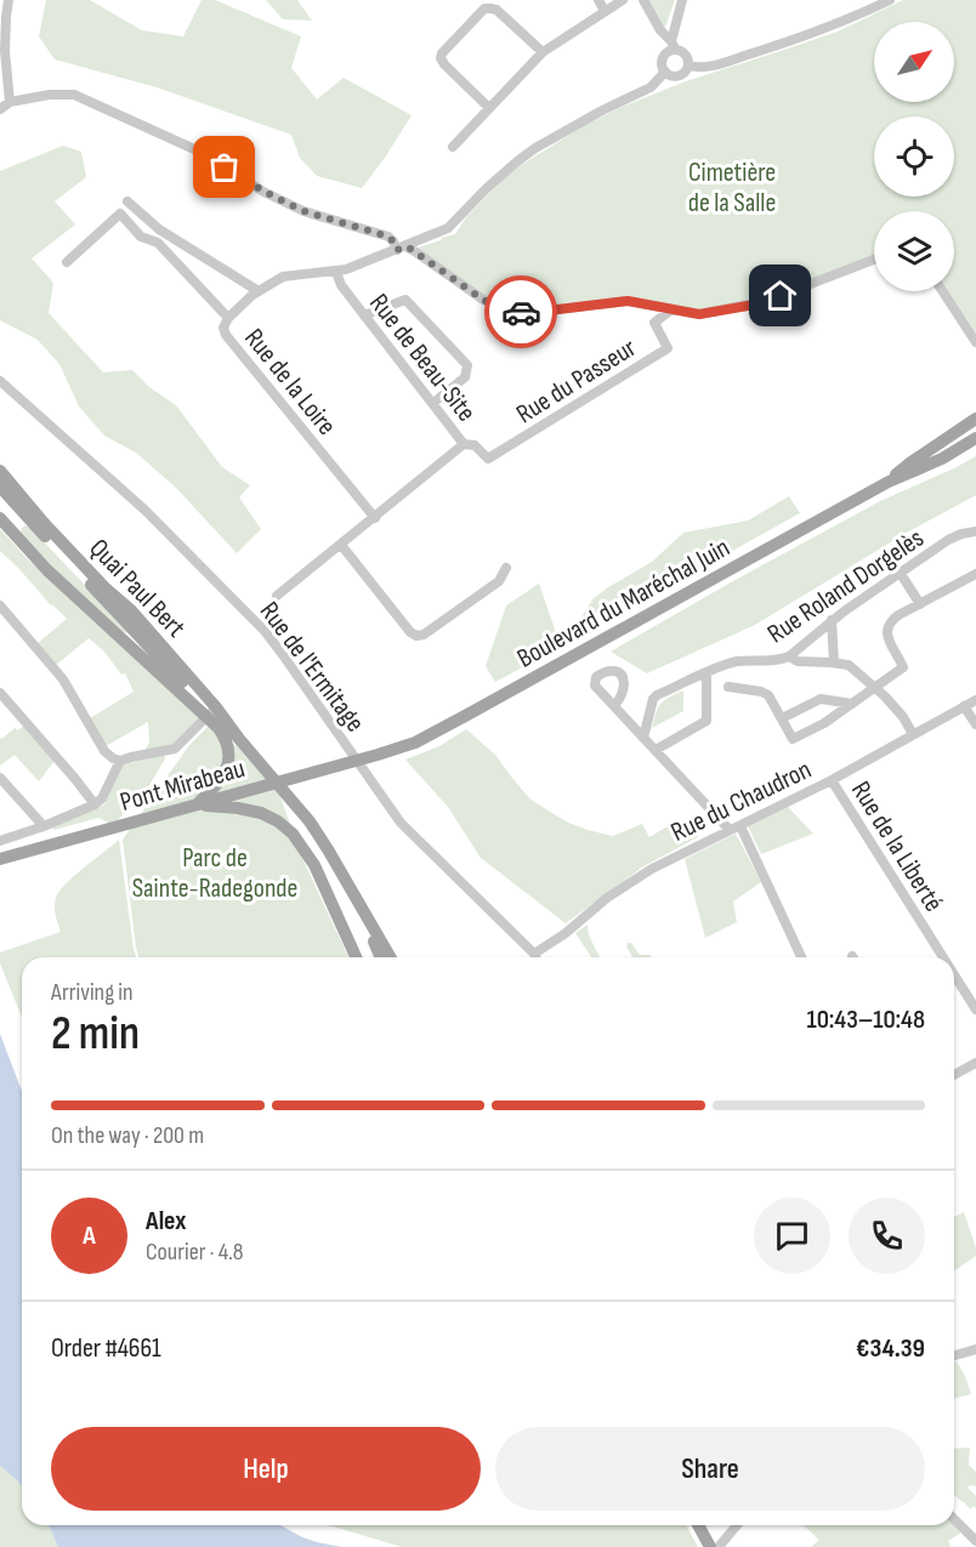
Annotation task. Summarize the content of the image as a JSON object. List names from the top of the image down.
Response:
{
  "streets": {
    "main road": ["Quai Paul Bert", "Boulevard du Maréchal Juin", "Pont Mirabeau"],
    "street": [
      "Rue de Beau-Site",
      "Rue du Passeur",
      "Rue de la Loire",
      "Rue Roland Dorgelès",
      "Rue de l'Ermitage",
      "Rue du Chaudron",
      "Rue de la Liberté"
    ]
  },
  "crossings": [
    ["Rue de Beau-Site", "Rue du Passeur"],
    ["Rue de Beau-Site", "Rue de la Loire"],
    ["Boulevard du Maréchal Juin", "Pont Mirabeau"],
    ["Rue de l'Ermitage", "Rue du Chaudron"],
    ["Rue du Chaudron", "Rue de la Liberté"]
  ],
  "parks": ["Cimetière de la Salle", "Parc de Sainte-Radegonde"],
  "north": "top right",
  "page": {
    "heading": ["2 min", "Arriving in", "10:43–10:48"],
    "panel": [
      "Alex",
      "Courier · 4.8",
      "Order #4661",
      "€34.39"
    ],
    "bar": "On the way · 200 m",
    "round": "A",
    "buttons": ["Help", "Share"]
  }
}
